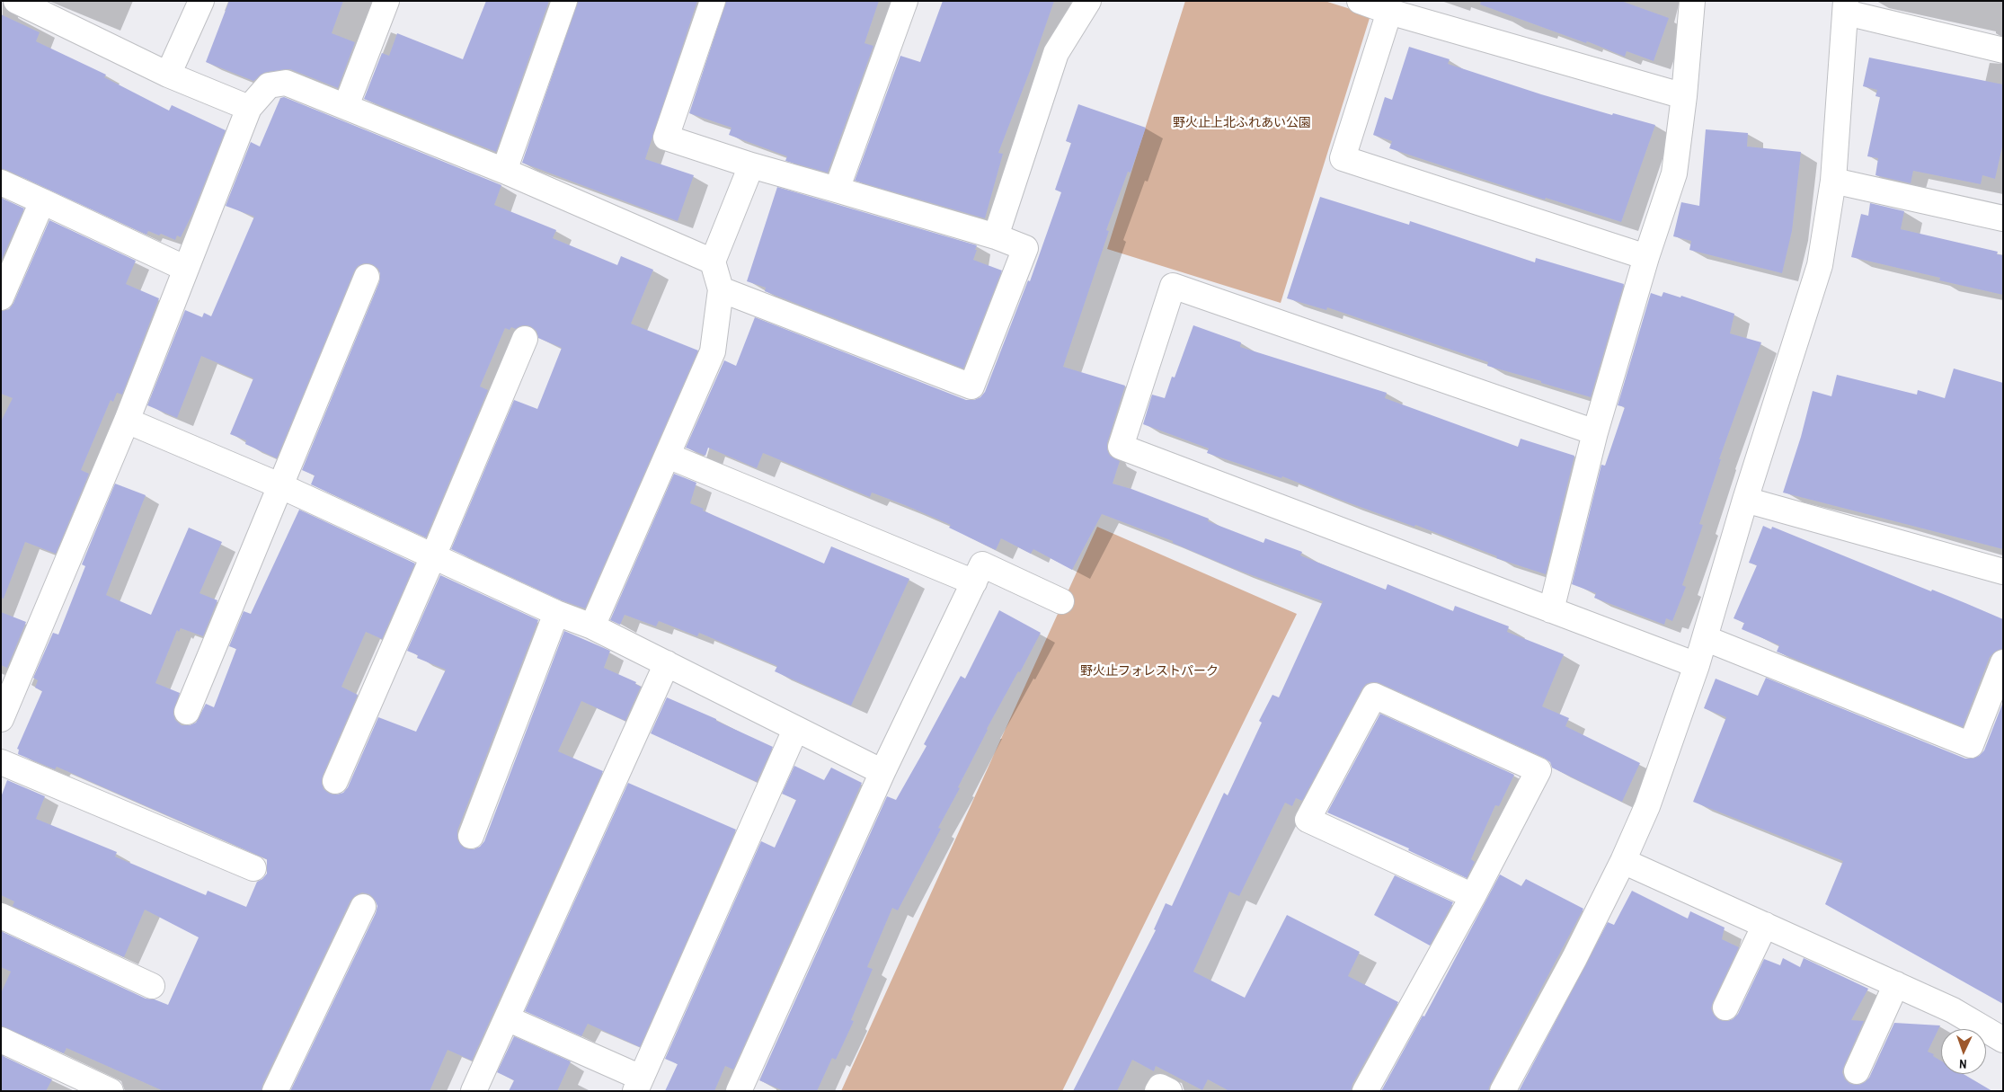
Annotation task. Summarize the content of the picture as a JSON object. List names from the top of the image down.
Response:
{
  "parks": ["野火止上北ふれあい公園", "野火止フォレストパーク"],
  "north": "bottom"
}
